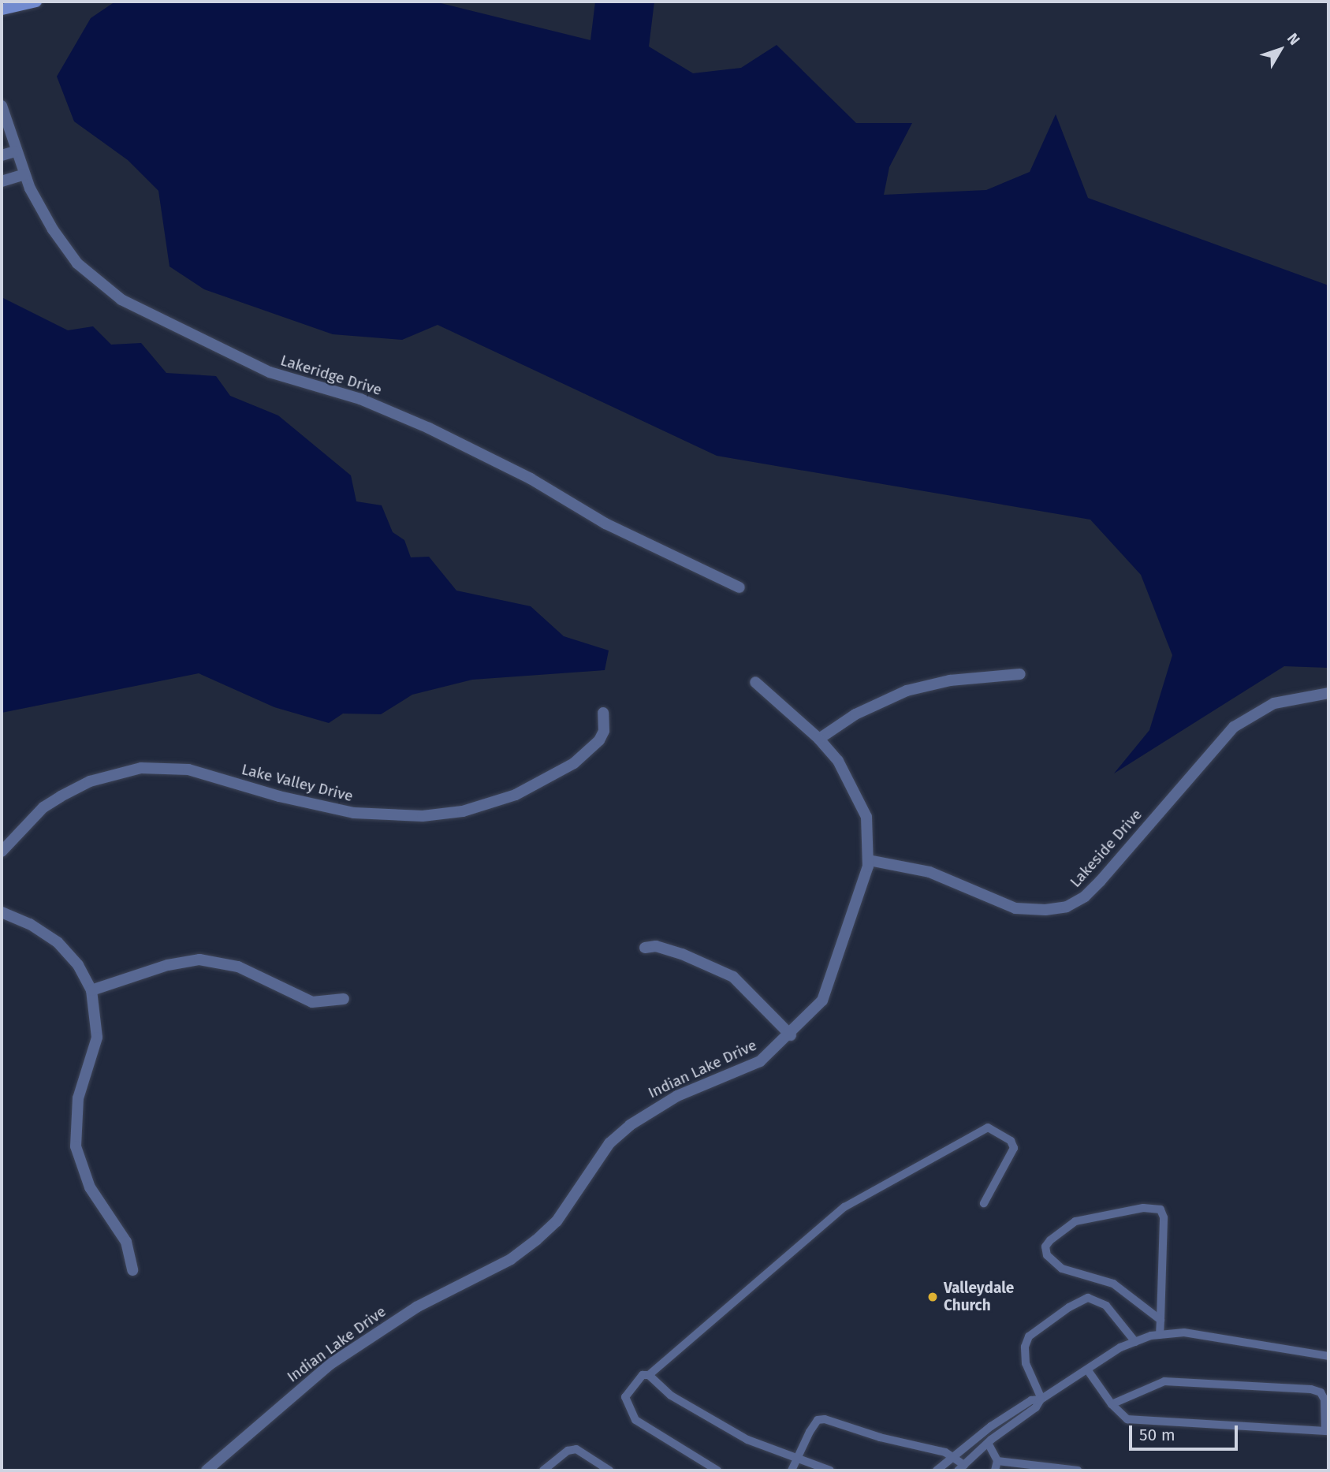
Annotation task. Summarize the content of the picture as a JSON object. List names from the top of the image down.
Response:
{
  "streets": {
    "street": [
      "Lakeridge Drive",
      "Lake Valley Drive",
      "Lakeside Drive",
      "Indian Lake Drive"
    ]
  },
  "crossings": [
    ["Lakeside Drive", "Indian Lake Drive"]
  ],
  "places": ["Valleydale Church"],
  "scale_bar": "50 m",
  "north": "top right"
}
